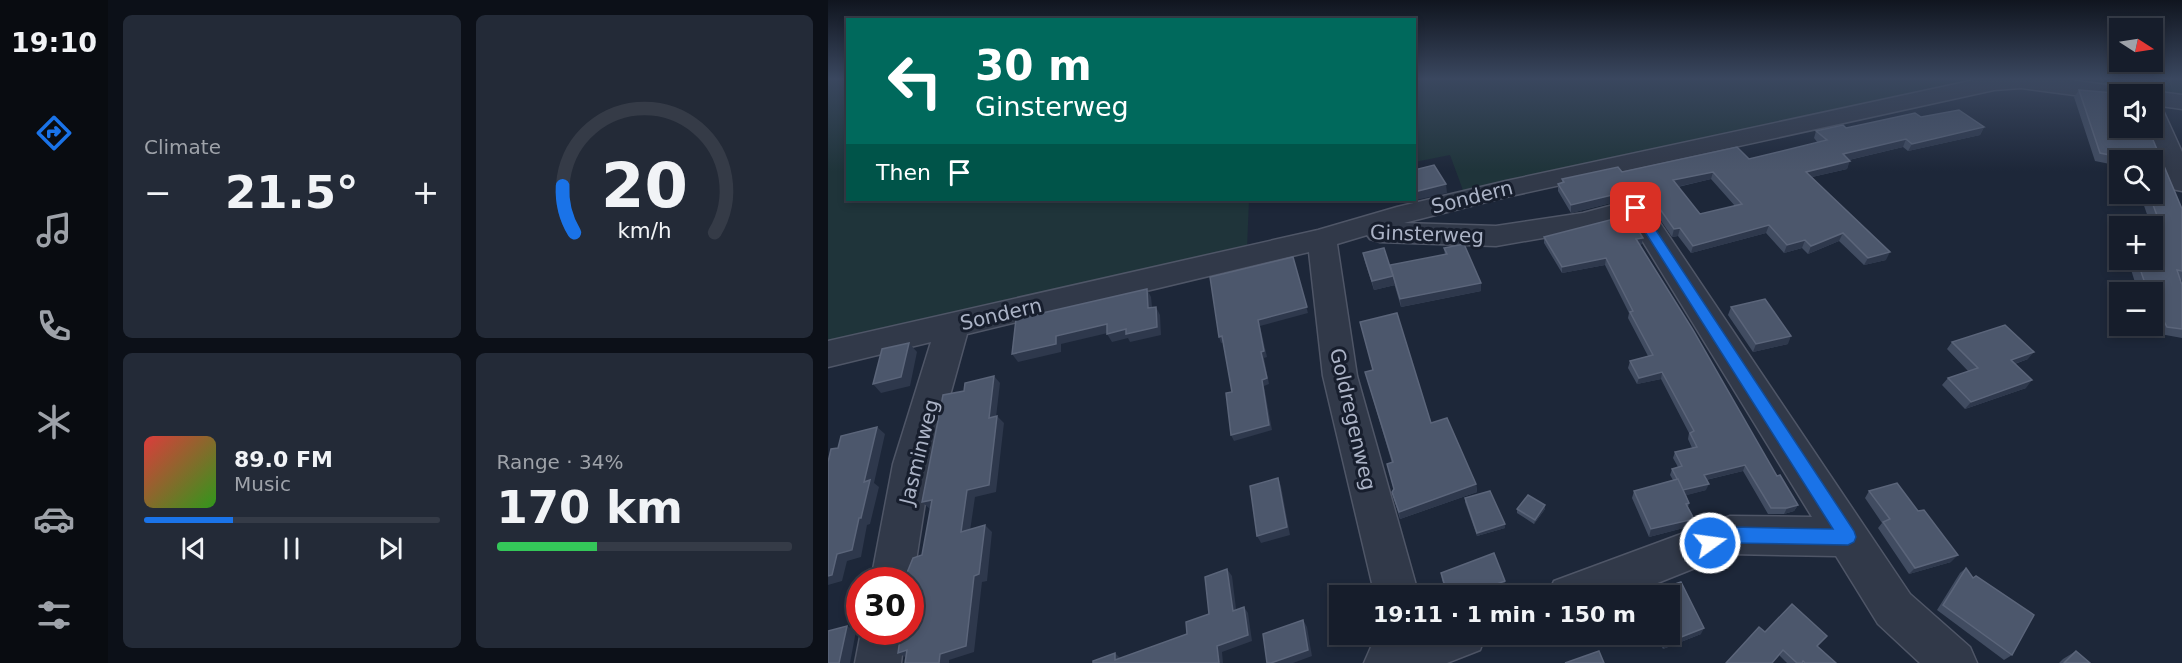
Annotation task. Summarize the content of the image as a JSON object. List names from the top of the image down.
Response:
{
  "streets": {
    "street": [
      "Sondern",
      "Ginsterweg",
      "Goldregenweg",
      "Jasminweg"
    ]
  },
  "crossings": [
    ["Sondern", "Ginsterweg"],
    ["Sondern", "Goldregenweg"],
    ["Sondern", "Jasminweg"],
    ["Ginsterweg", "Goldregenweg"]
  ],
  "north": "right",
  "page": {
    "tabs": "19:10",
    "tile": [
      "Climate",
      ["Range · 34%", "170 km"]
    ],
    "map_buttons": ["+", "−"],
    "turn": ["30 m", "Ginsterweg"],
    "then": "Then",
    "heat": ["−", "21.5°", "+"],
    "song": ["89.0 FM", "Music"],
    "limit": "30",
    "trip": "19:11 · 1 min · 150 m",
    "gauge": ["20", "km/h"]
  }
}
